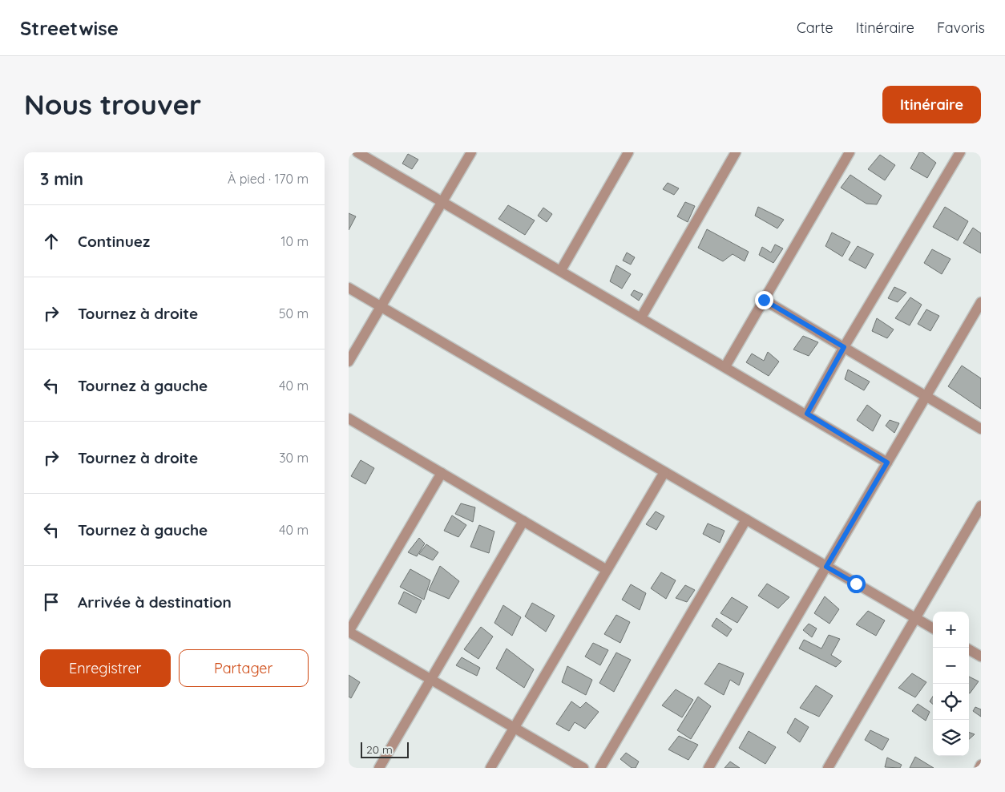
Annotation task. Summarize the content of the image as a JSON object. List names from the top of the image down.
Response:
{
  "scale_bar": "20 m",
  "page": {
    "header": "Streetwise",
    "nav": ["Carte", "Itinéraire", "Favoris"],
    "buttons": [
      "Itinéraire",
      ["Enregistrer", "Partager"]
    ],
    "title": "Nous trouver",
    "heading": ["3 min", "À pied · 170 m"],
    "list": [
      ["Continuez", "10 m"],
      ["Tournez à droite", "50 m"],
      ["Tournez à gauche", "40 m"],
      ["Tournez à droite", "30 m"],
      ["Tournez à gauche", "40 m"],
      "Arrivée à destination"
    ],
    "map_buttons": ["+", "−"],
    "scale": "20 m"
  }
}
